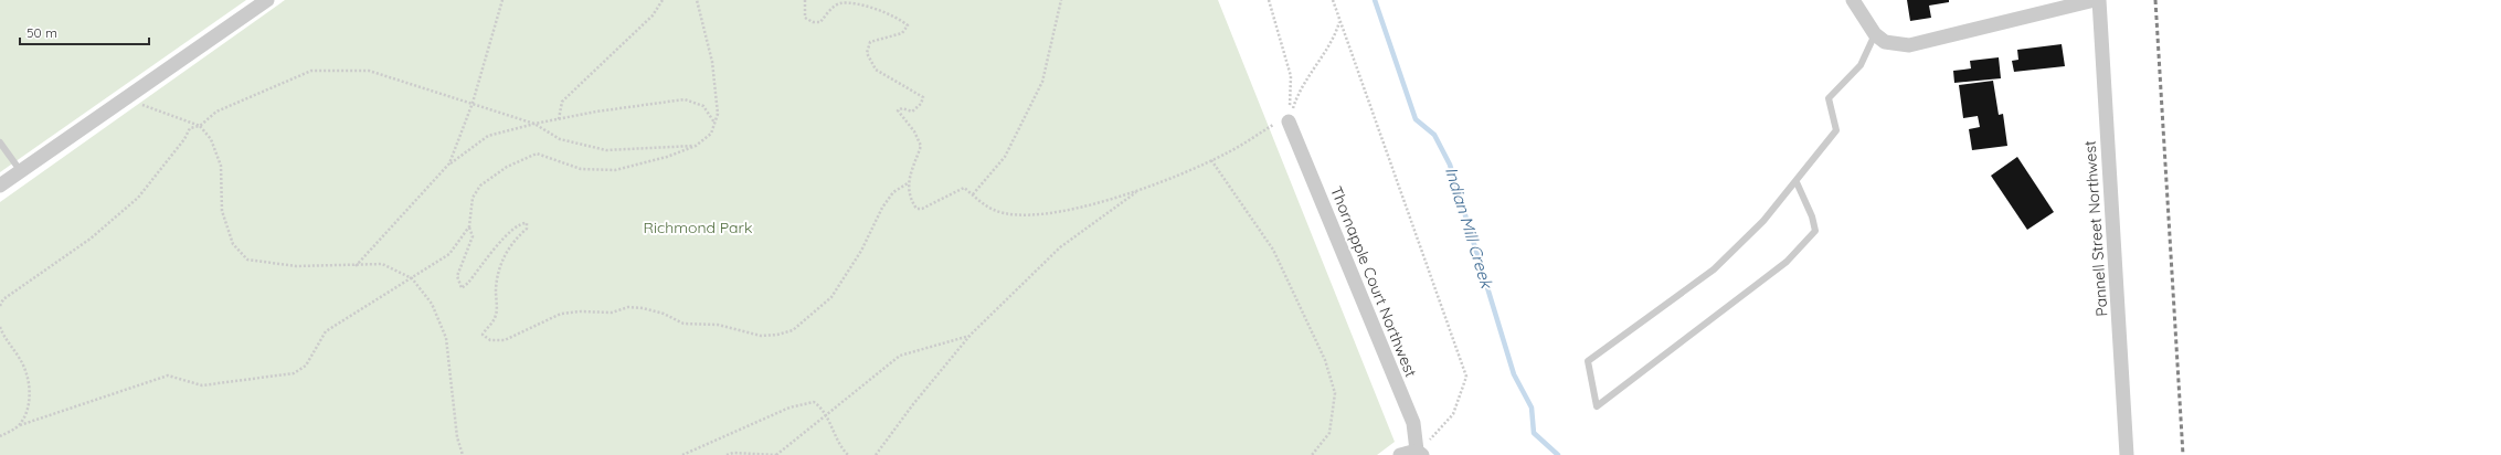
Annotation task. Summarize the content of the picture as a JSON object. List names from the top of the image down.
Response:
{
  "streets": {
    "street": ["Pannell Street Northwest", "Thornapple Court Northwest"]
  },
  "water": ["Indian Mill Creek"],
  "parks": ["Richmond Park"],
  "scale_bar": "50 m"
}
